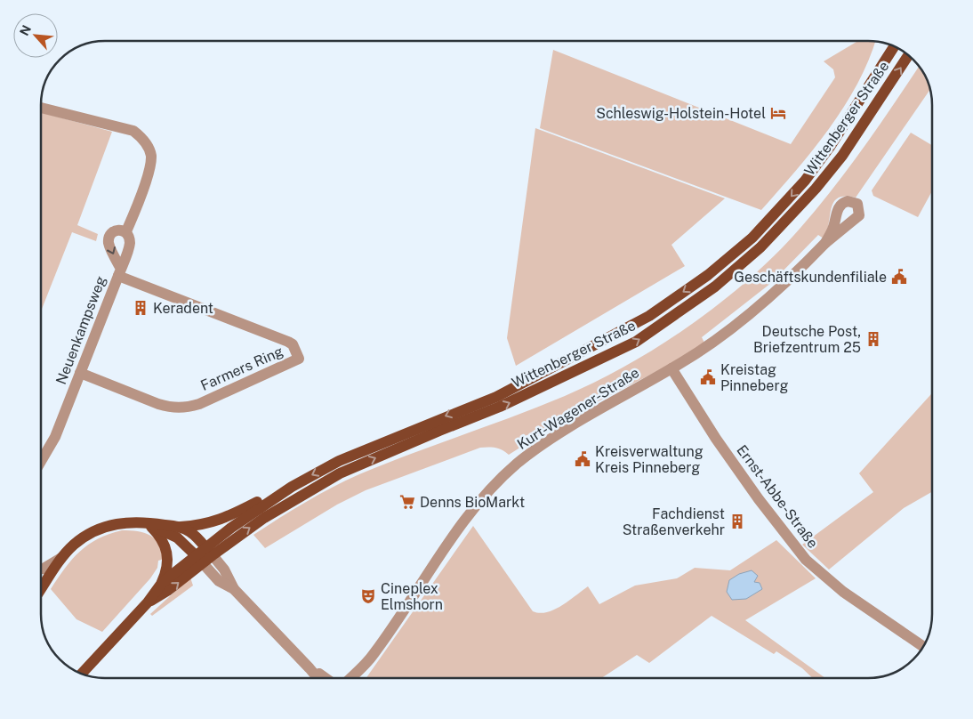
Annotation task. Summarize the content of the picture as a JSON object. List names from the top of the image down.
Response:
{
  "streets": {
    "main road": ["Wittenberger Straße"],
    "street": [
      "Neuenkampsweg",
      "Farmers Ring",
      "Kurt-Wagener-Straße",
      "Ernst-Abbe-Straße"
    ]
  },
  "crossings": [
    ["Neuenkampsweg", "Farmers Ring"],
    ["Kurt-Wagener-Straße", "Ernst-Abbe-Straße"]
  ],
  "places": {
    "hotel": ["Schleswig-Holstein-Hotel"],
    "public building": ["Geschäftskundenfiliale", "Kreistag Pinneberg", "Kreisverwaltung Kreis Pinneberg"],
    "building": ["Keradent", "Deutsche Post, Briefzentrum 25", "Fachdienst Straßenverkehr"],
    "supermarket": ["Denns BioMarkt"],
    "theatre": ["Cineplex Elmshorn"]
  },
  "north": "top left"
}
